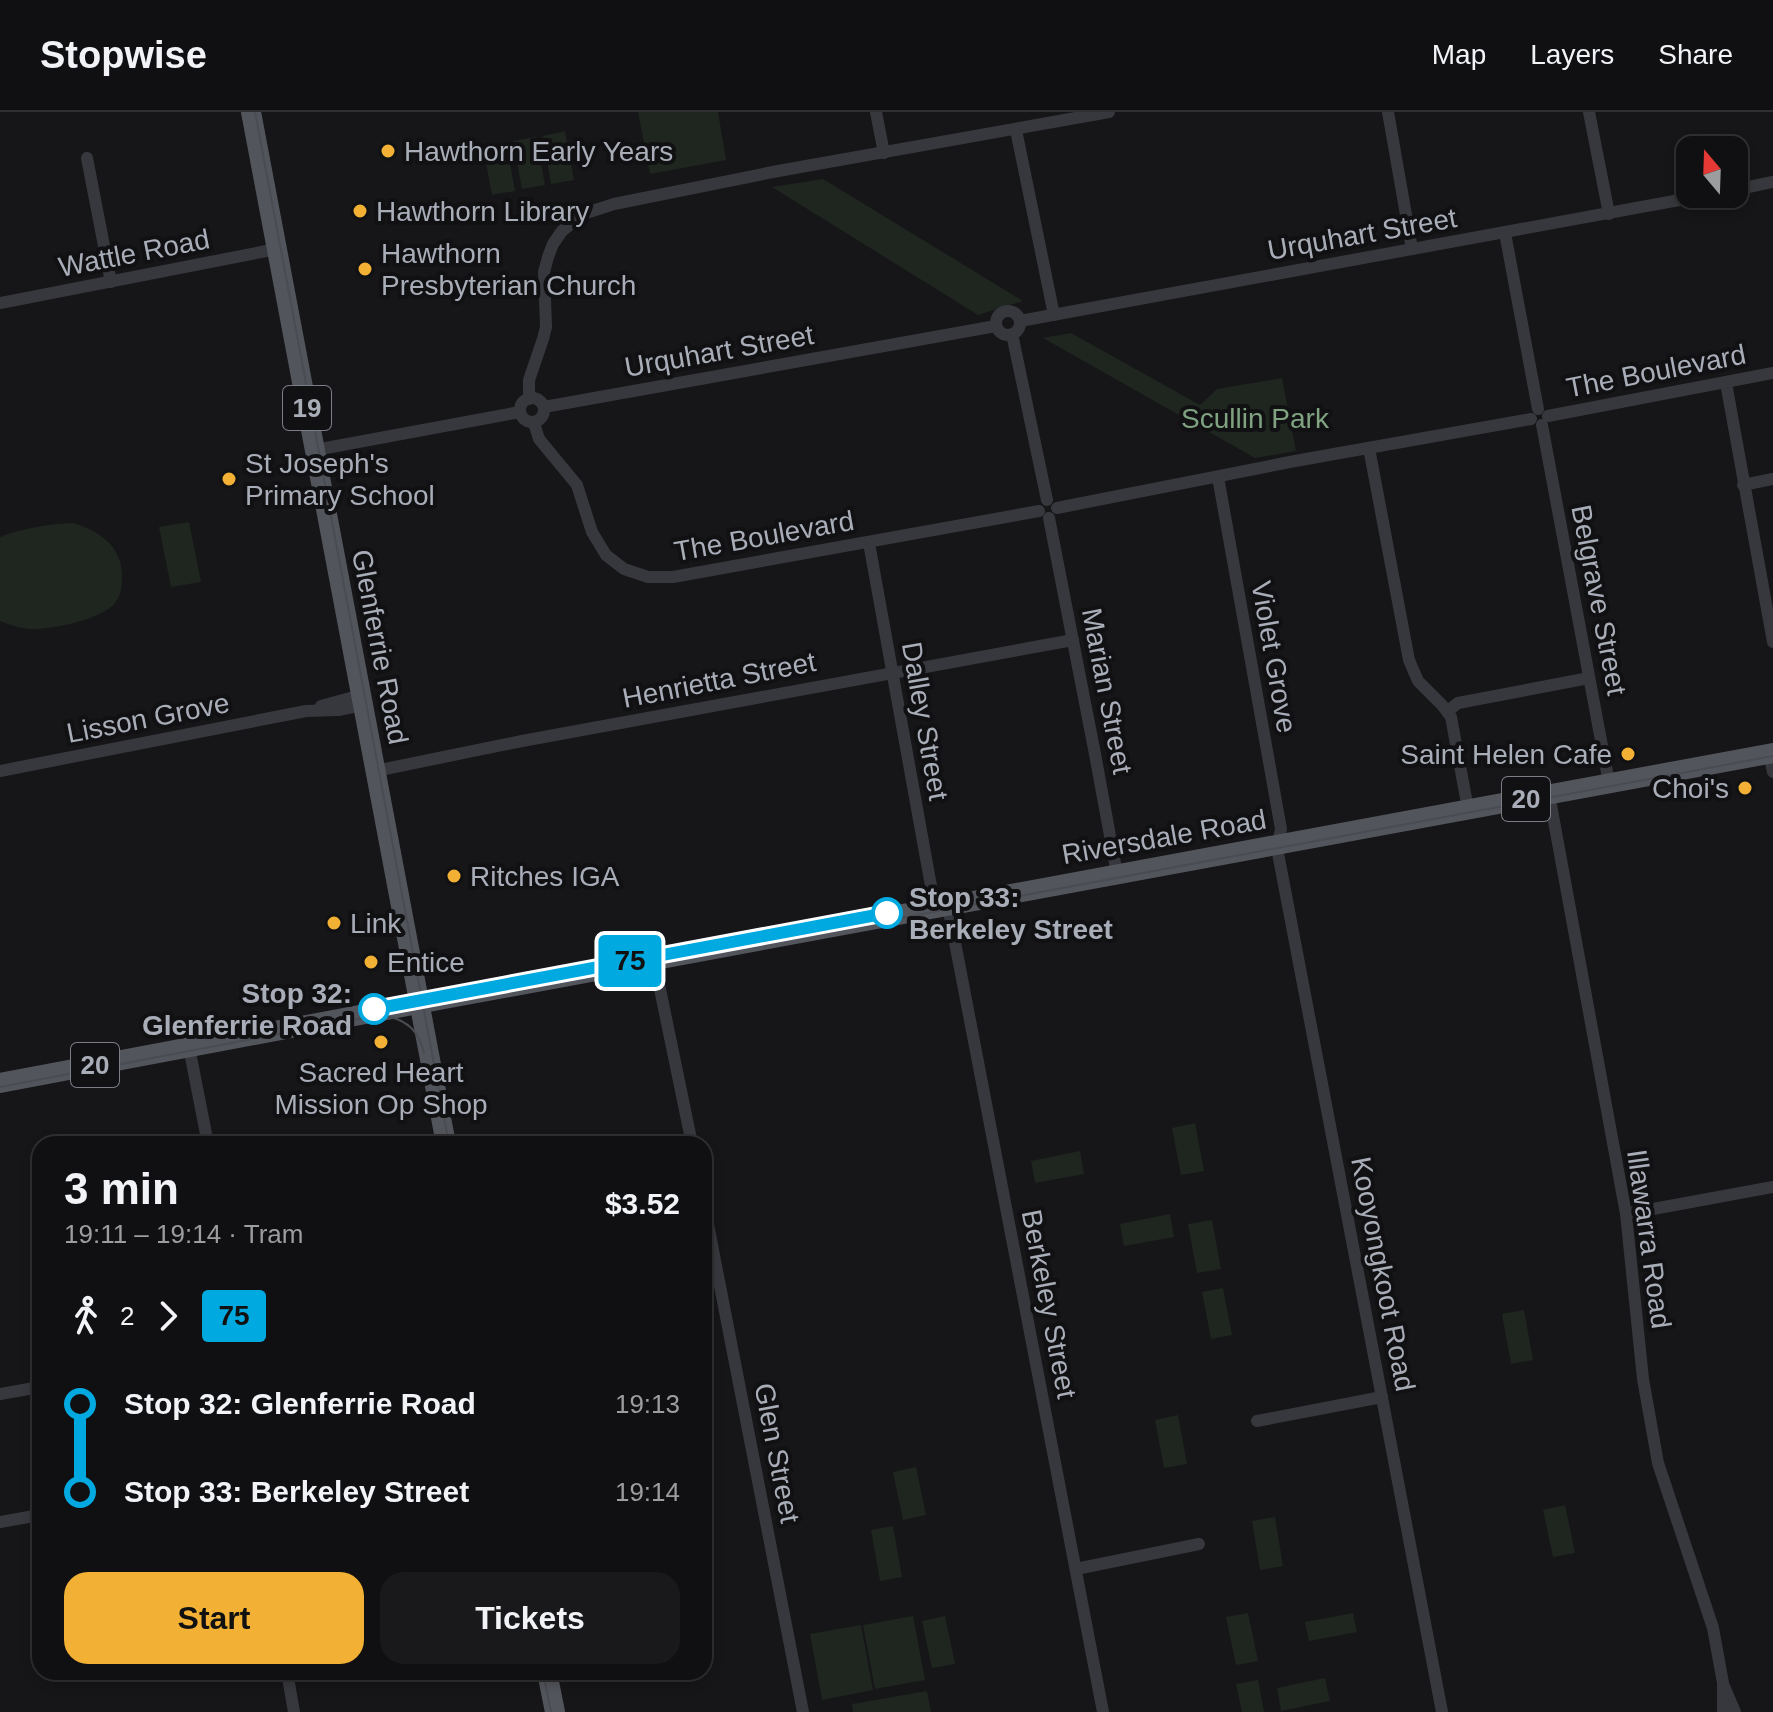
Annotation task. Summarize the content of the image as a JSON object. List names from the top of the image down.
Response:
{
  "streets": {
    "main road": [
      "19",
      "Glenferrie Road",
      "20",
      "Riversdale Road"
    ],
    "street": [
      "Urquhart Street",
      "Wattle Road",
      "The Boulevard",
      "Belgrave Street",
      "Violet Grove",
      "Henrietta Street",
      "Marian Street",
      "Lisson Grove",
      "Dalley Street",
      "Illawarra Road",
      "Kooyongkoot Road",
      "Berkeley Street",
      "Glen Street"
    ]
  },
  "crossings": [
    ["Urquhart Street", "The Boulevard"],
    ["Urquhart Street", "Belgrave Street"],
    ["Urquhart Street", "Marian Street"],
    ["Wattle Road", "Glenferrie Road"],
    ["The Boulevard", "Belgrave Street"],
    ["The Boulevard", "Violet Grove"],
    ["The Boulevard", "Marian Street"],
    ["The Boulevard", "Dalley Street"],
    ["Belgrave Street", "Riversdale Road"],
    ["Glenferrie Road", "Henrietta Street"],
    ["Glenferrie Road", "Lisson Grove"],
    ["Glenferrie Road", "Riversdale Road"],
    ["Violet Grove", "Riversdale Road"],
    ["Violet Grove", "Kooyongkoot Road"],
    ["Henrietta Street", "Marian Street"],
    ["Henrietta Street", "Dalley Street"],
    ["Marian Street", "Riversdale Road"],
    ["Dalley Street", "Riversdale Road"],
    ["Dalley Street", "Berkeley Street"],
    ["Riversdale Road", "Illawarra Road"],
    ["Riversdale Road", "Kooyongkoot Road"],
    ["Riversdale Road", "Berkeley Street"]
  ],
  "parks": ["Scullin Park"],
  "places": [
    "Hawthorn Early Years",
    "Hawthorn Library",
    "Hawthorn Presbyterian Church",
    "St Joseph's Primary School",
    "Saint Helen Cafe",
    "Choi's",
    "Ritches IGA",
    "Stop 33: Berkeley Street",
    "Link",
    "Entice",
    "Stop 32: Glenferrie Road",
    "Sacred Heart Mission Op Shop"
  ],
  "lines": ["tram line 75"],
  "north": "top",
  "page": {
    "header": "Stopwise",
    "nav": ["Map", "Layers", "Share"],
    "on_map": "75",
    "heading": ["3 min", "19:11 – 19:14 · Tram", "$3.52"],
    "legs": ["2", "75"],
    "list": [
      {
        "name": "Stop 32: Glenferrie Road",
        "value": "19:13"
      },
      {
        "name": "Stop 33: Berkeley Street",
        "value": "19:14"
      }
    ],
    "buttons": ["Start", "Tickets"]
  }
}
